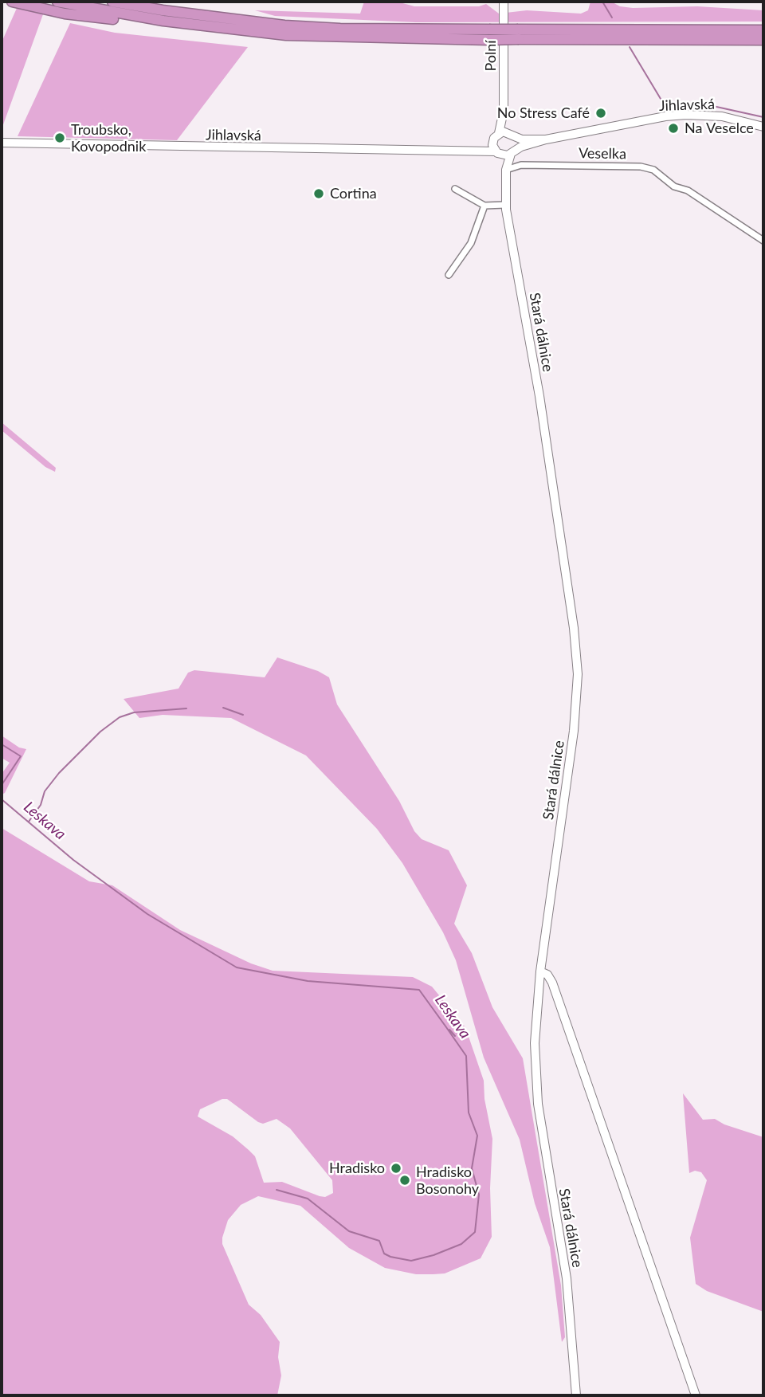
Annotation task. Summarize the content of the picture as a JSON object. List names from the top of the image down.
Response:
{
  "streets": {
    "main road": ["Polní", "Jihlavská", "Stará dálnice"],
    "street": ["Veselka"]
  },
  "crossings": [
    ["Polní", "Jihlavská"],
    ["Jihlavská", "Stará dálnice"],
    ["Veselka", "Stará dálnice"]
  ],
  "water": ["Leskava"],
  "places": [
    "No Stress Café",
    "Na Veselce",
    "Troubsko, Kovopodnik",
    "Cortina",
    "Hradisko",
    "Hradisko Bosonohy"
  ]
}
